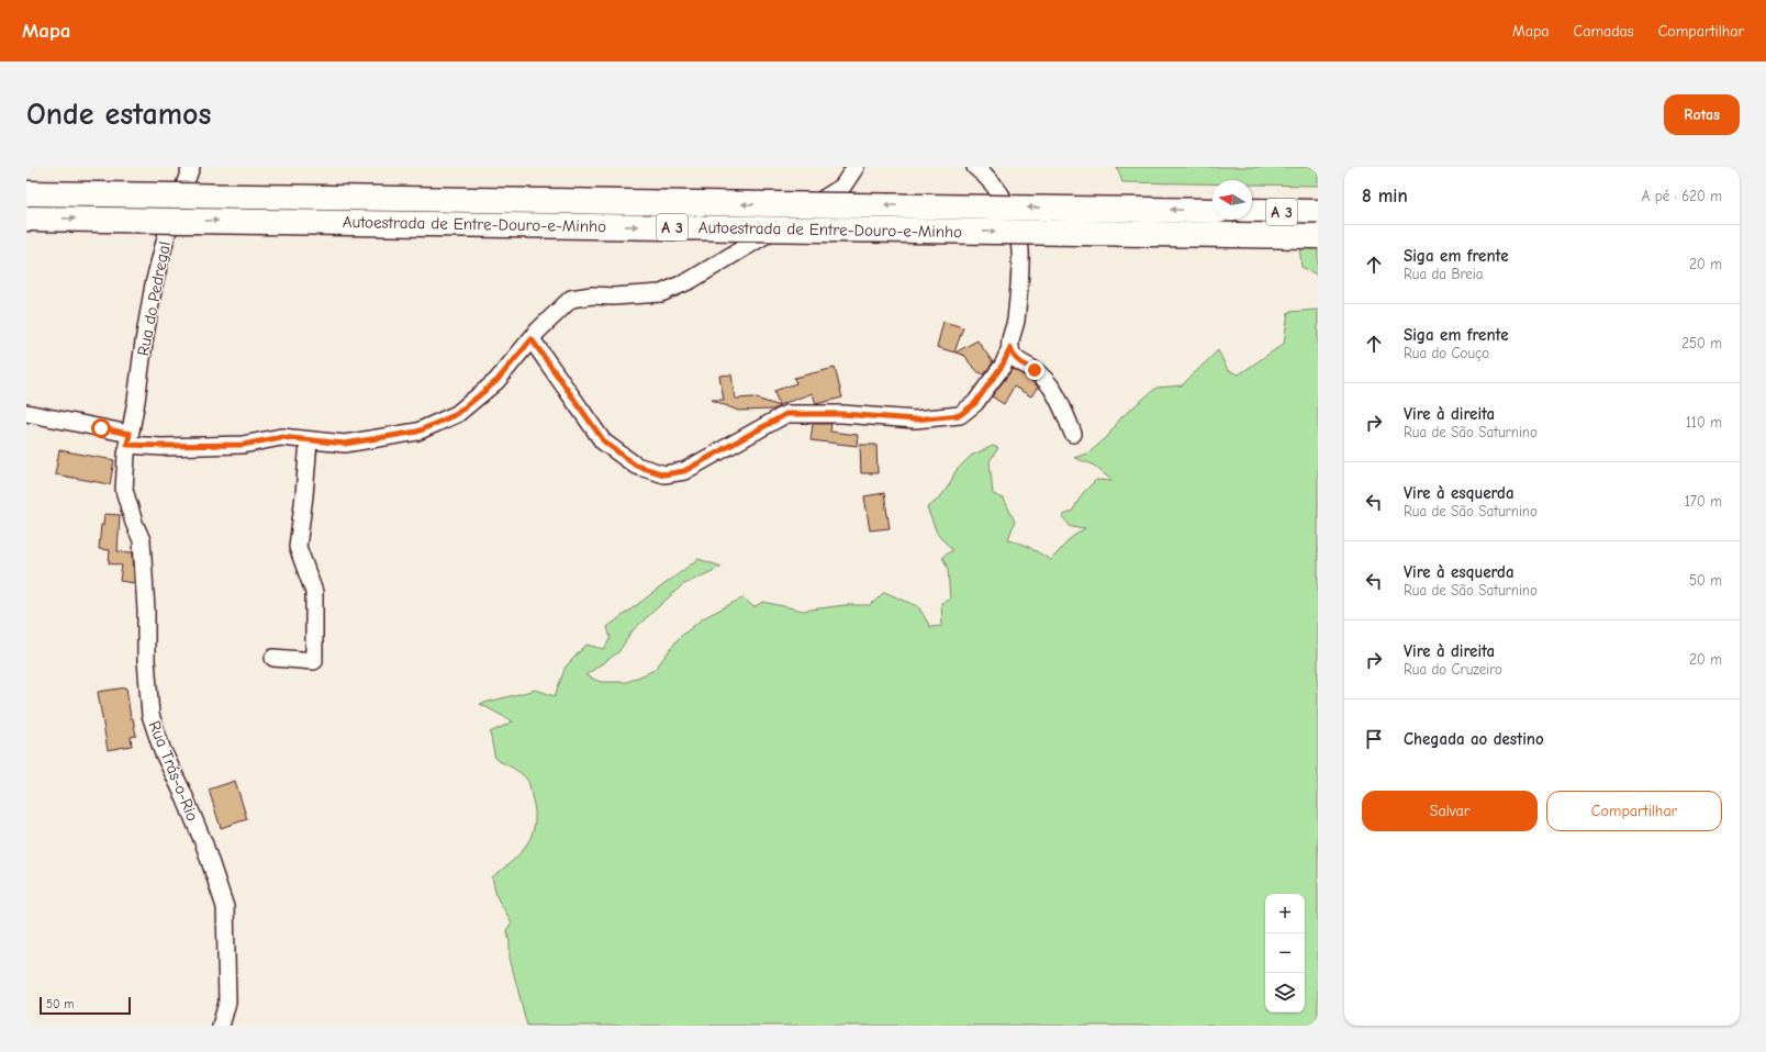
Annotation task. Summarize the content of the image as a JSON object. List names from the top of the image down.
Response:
{
  "streets": {
    "highway": ["A 3", "Autoestrada de Entre-Douro-e-Minho"],
    "street": ["Rua do Pedregal", "Rua Trás-o-Rio"]
  },
  "crossings": [
    ["Rua do Pedregal", "Rua Trás-o-Rio"]
  ],
  "scale_bar": "50 m",
  "north": "left",
  "page": {
    "header": "Mapa",
    "nav": ["Mapa", "Camadas", "Compartilhar"],
    "buttons": [
      "Rotas",
      ["Salvar", "Compartilhar"]
    ],
    "title": "Onde estamos",
    "heading": ["8 min", "A pé · 620 m"],
    "list": [
      ["Siga em frente", "Rua da Breia", "20 m"],
      ["Siga em frente", "Rua do Couço", "250 m"],
      ["Vire à direita", "Rua de São Saturnino", "110 m"],
      ["Vire à esquerda", "Rua de São Saturnino", "170 m"],
      ["Vire à esquerda", "Rua de São Saturnino", "50 m"],
      ["Vire à direita", "Rua do Cruzeiro", "20 m"],
      "Chegada ao destino"
    ],
    "map_buttons": ["+", "−"],
    "scale": "50 m"
  }
}
